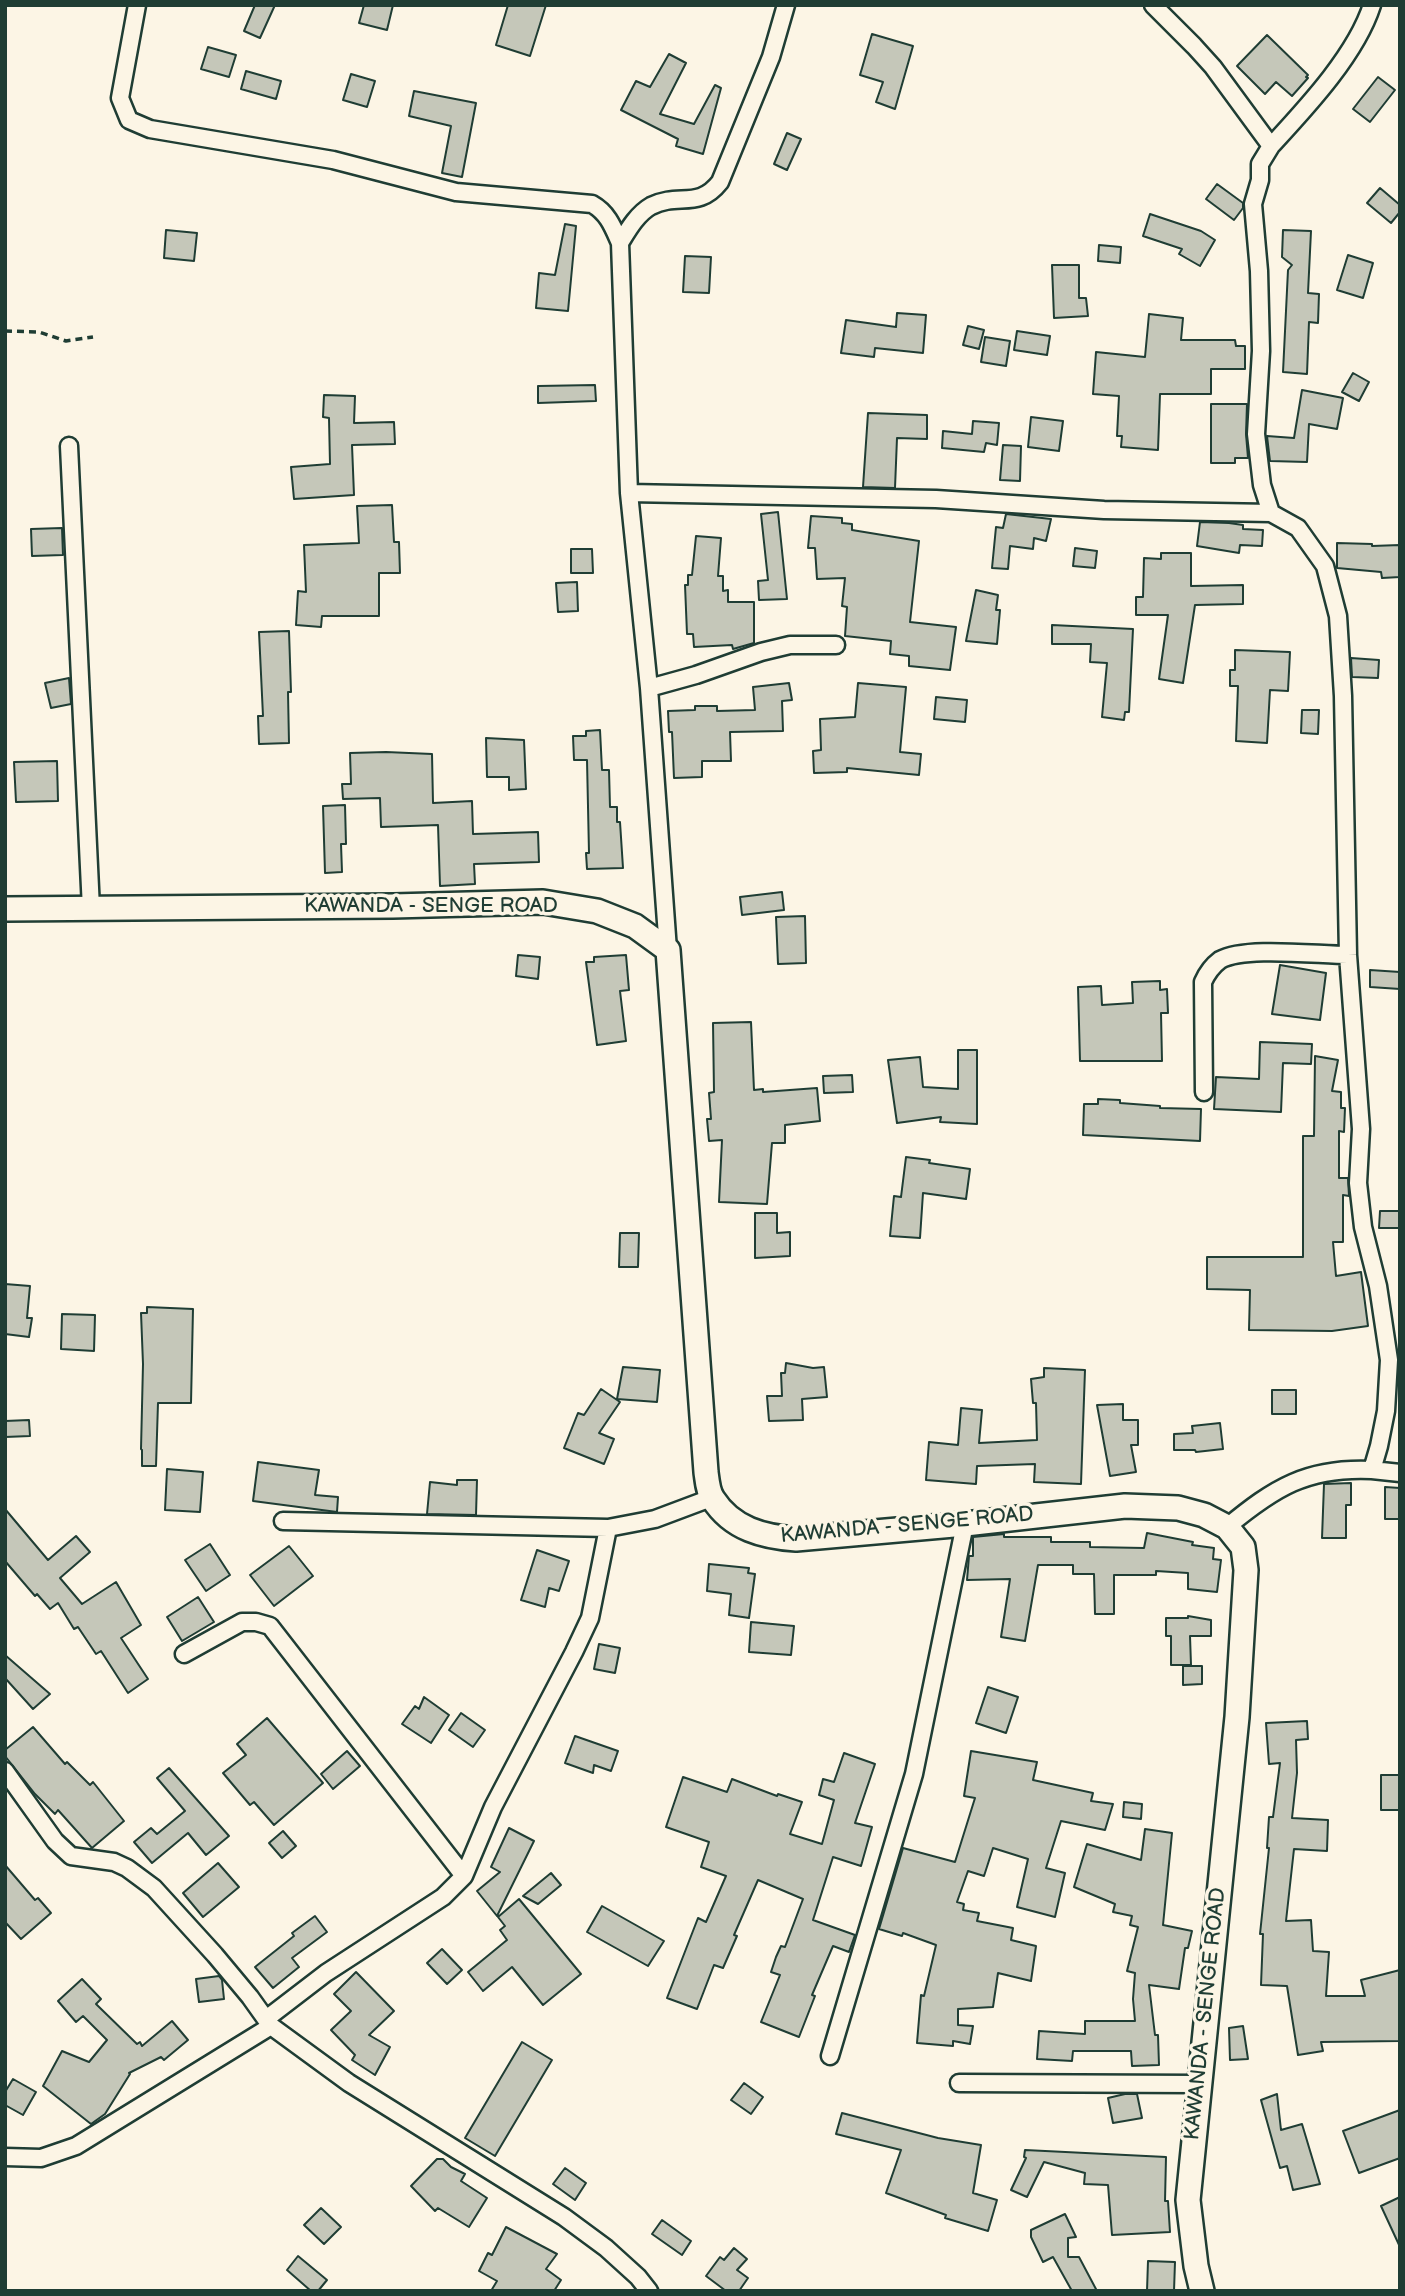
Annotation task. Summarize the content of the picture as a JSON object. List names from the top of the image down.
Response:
{
  "streets": {
    "street": ["KAWANDA - SENGE ROAD"]
  }
}
